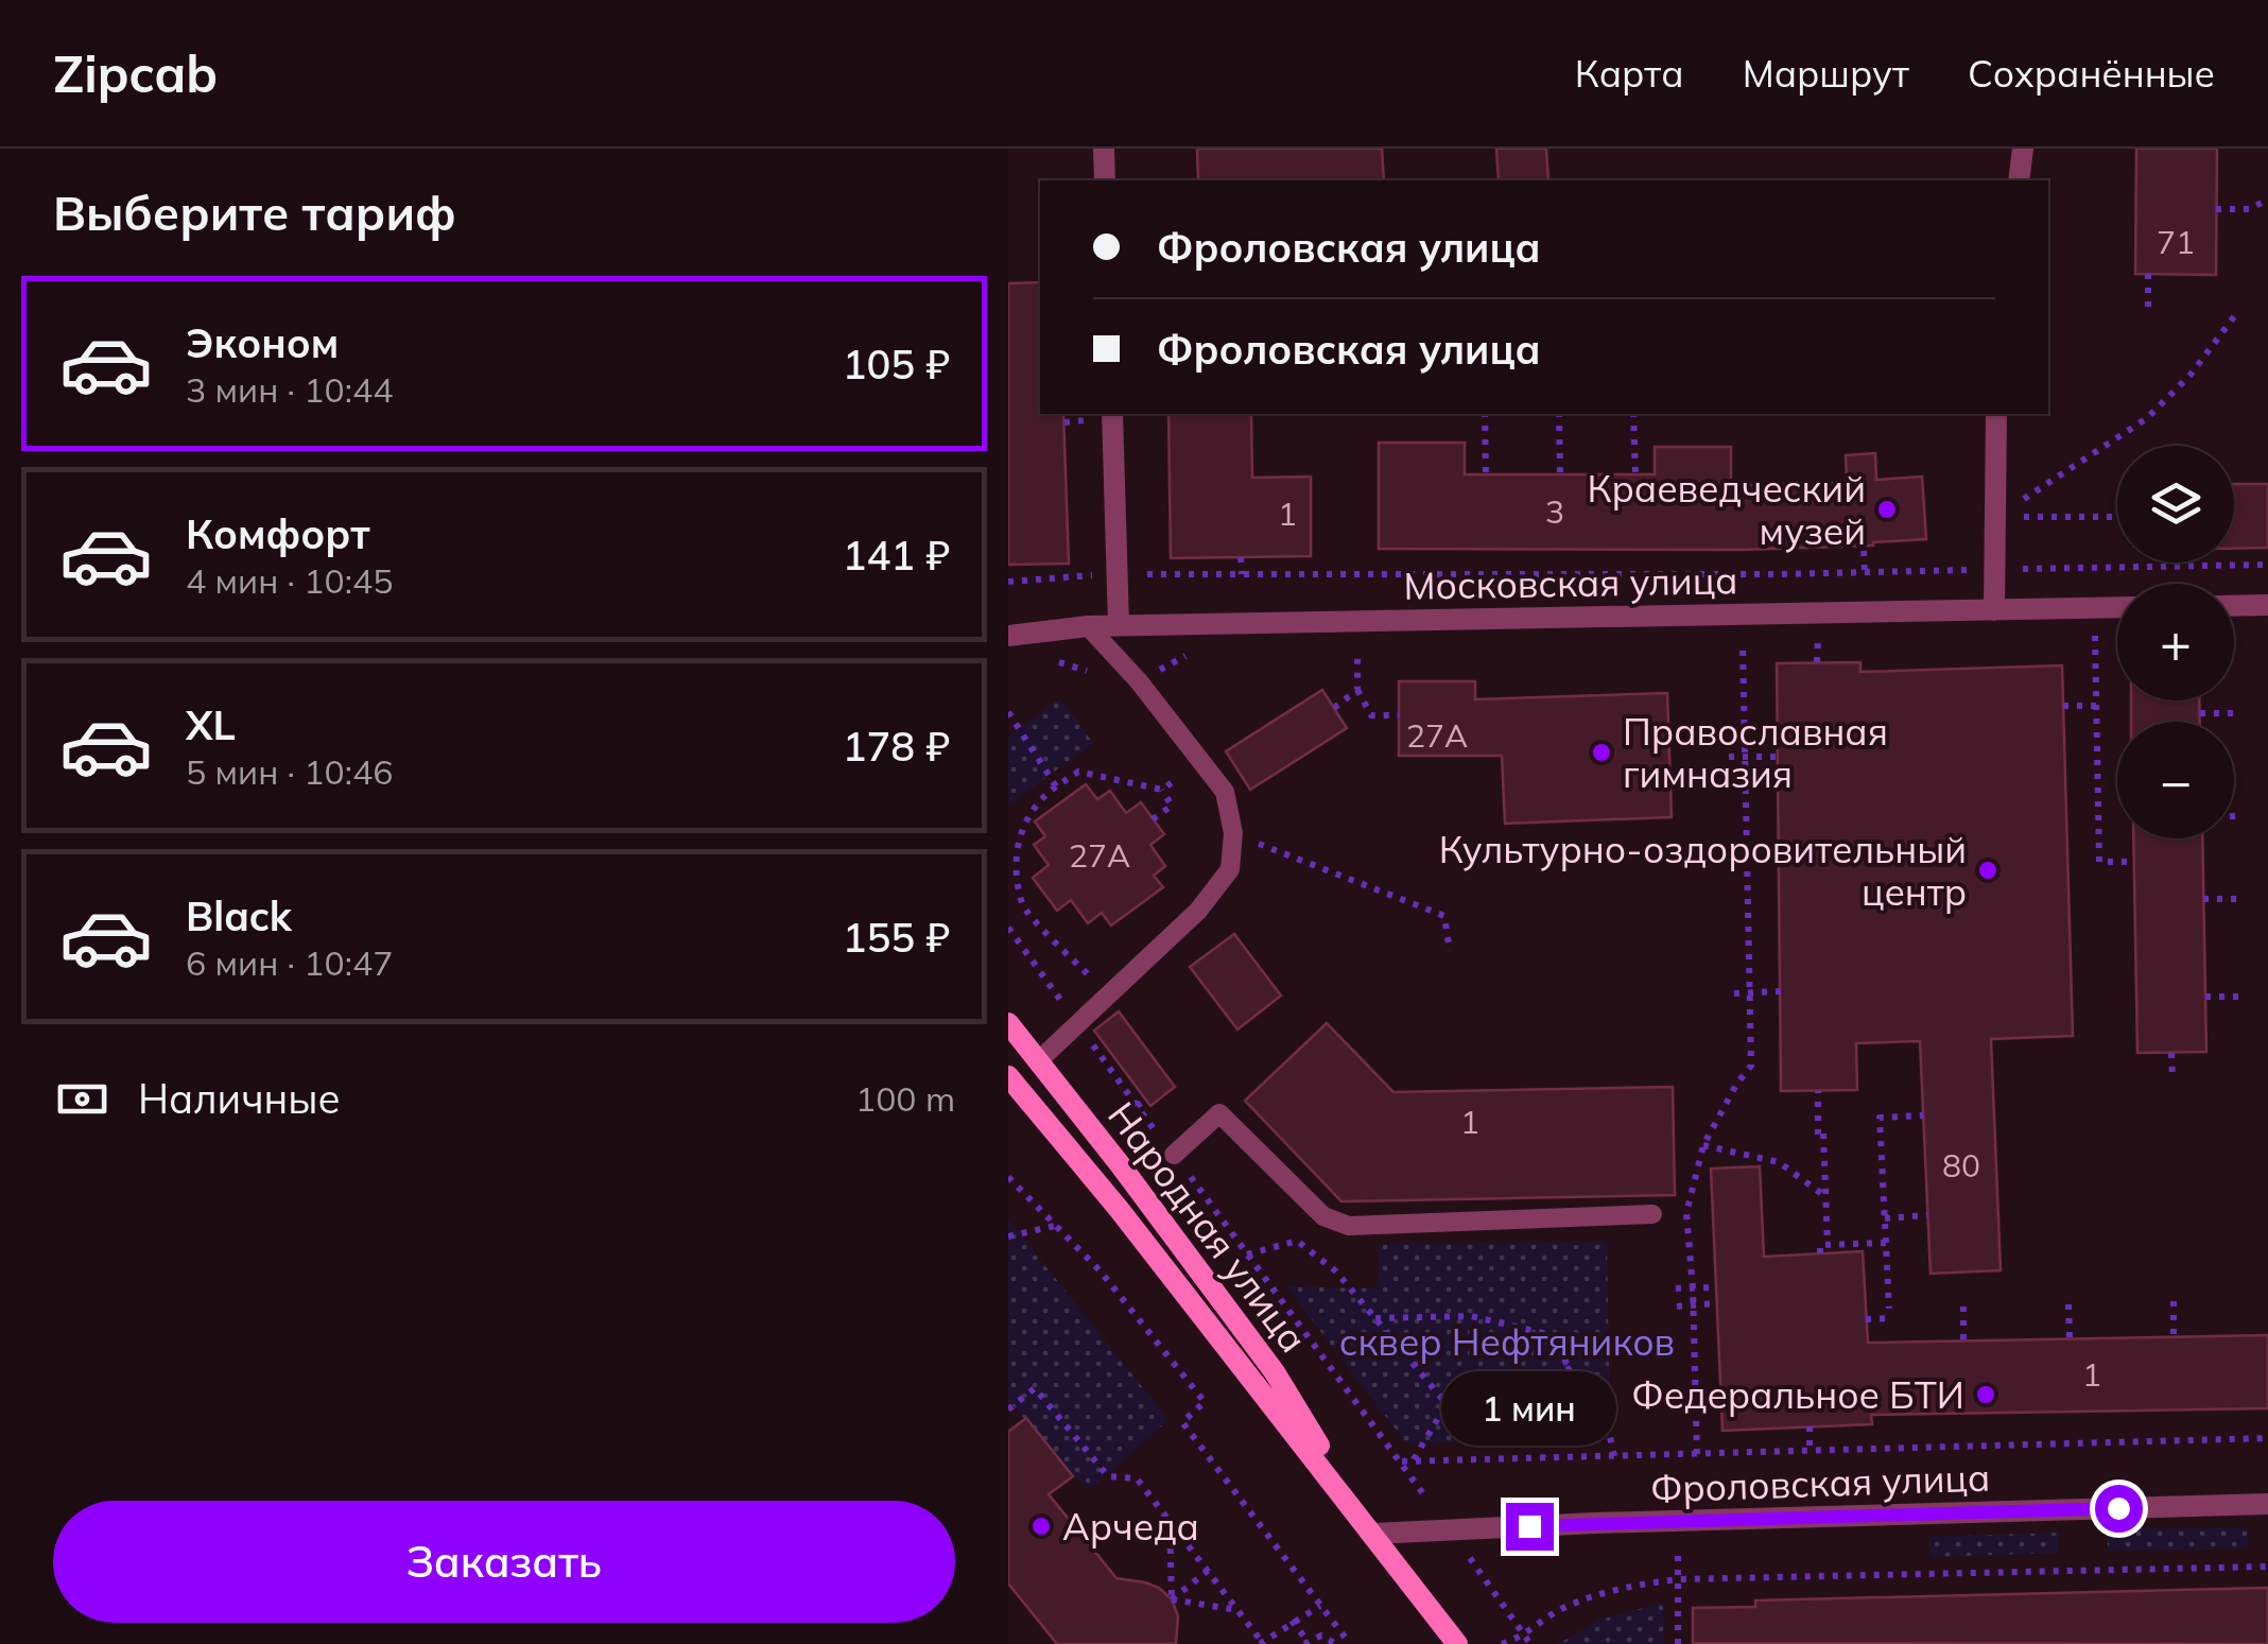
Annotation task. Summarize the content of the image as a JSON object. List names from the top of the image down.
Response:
{
  "streets": {
    "street": ["Московская улица", "Народная улица", "Фроловская улица"]
  },
  "crossings": [
    ["Народная улица", "Фроловская улица"]
  ],
  "parks": ["сквер Нефтяников"],
  "places": [
    "Краеведческий музей",
    "Православная гимназия",
    "Культурно-оздоровительный центр",
    "Федеральное БТИ",
    "Арчеда"
  ],
  "house_numbers": [
    "71",
    "3",
    "1",
    "27А",
    "27А",
    "1",
    "80",
    "1"
  ],
  "page": {
    "header": "Zipcab",
    "nav": ["Карта", "Маршрут", "Сохранённые"],
    "heading": "Выберите тариф",
    "banner": ["Фроловская улица", "Фроловская улица"],
    "list": [
      {
        "name": "Эконом",
        "note": "3 мин · 10:44",
        "value": "105 ₽"
      },
      {
        "name": "Комфорт",
        "note": "4 мин · 10:45",
        "value": "141 ₽"
      },
      {
        "name": "XL",
        "note": "5 мин · 10:46",
        "value": "178 ₽"
      },
      {
        "name": "Black",
        "note": "6 мин · 10:47",
        "value": "155 ₽"
      }
    ],
    "map_buttons": ["+", "−"],
    "pay": ["Наличные", "100 m"],
    "bubble": "1 мин",
    "buttons": "Заказать"
  }
}
